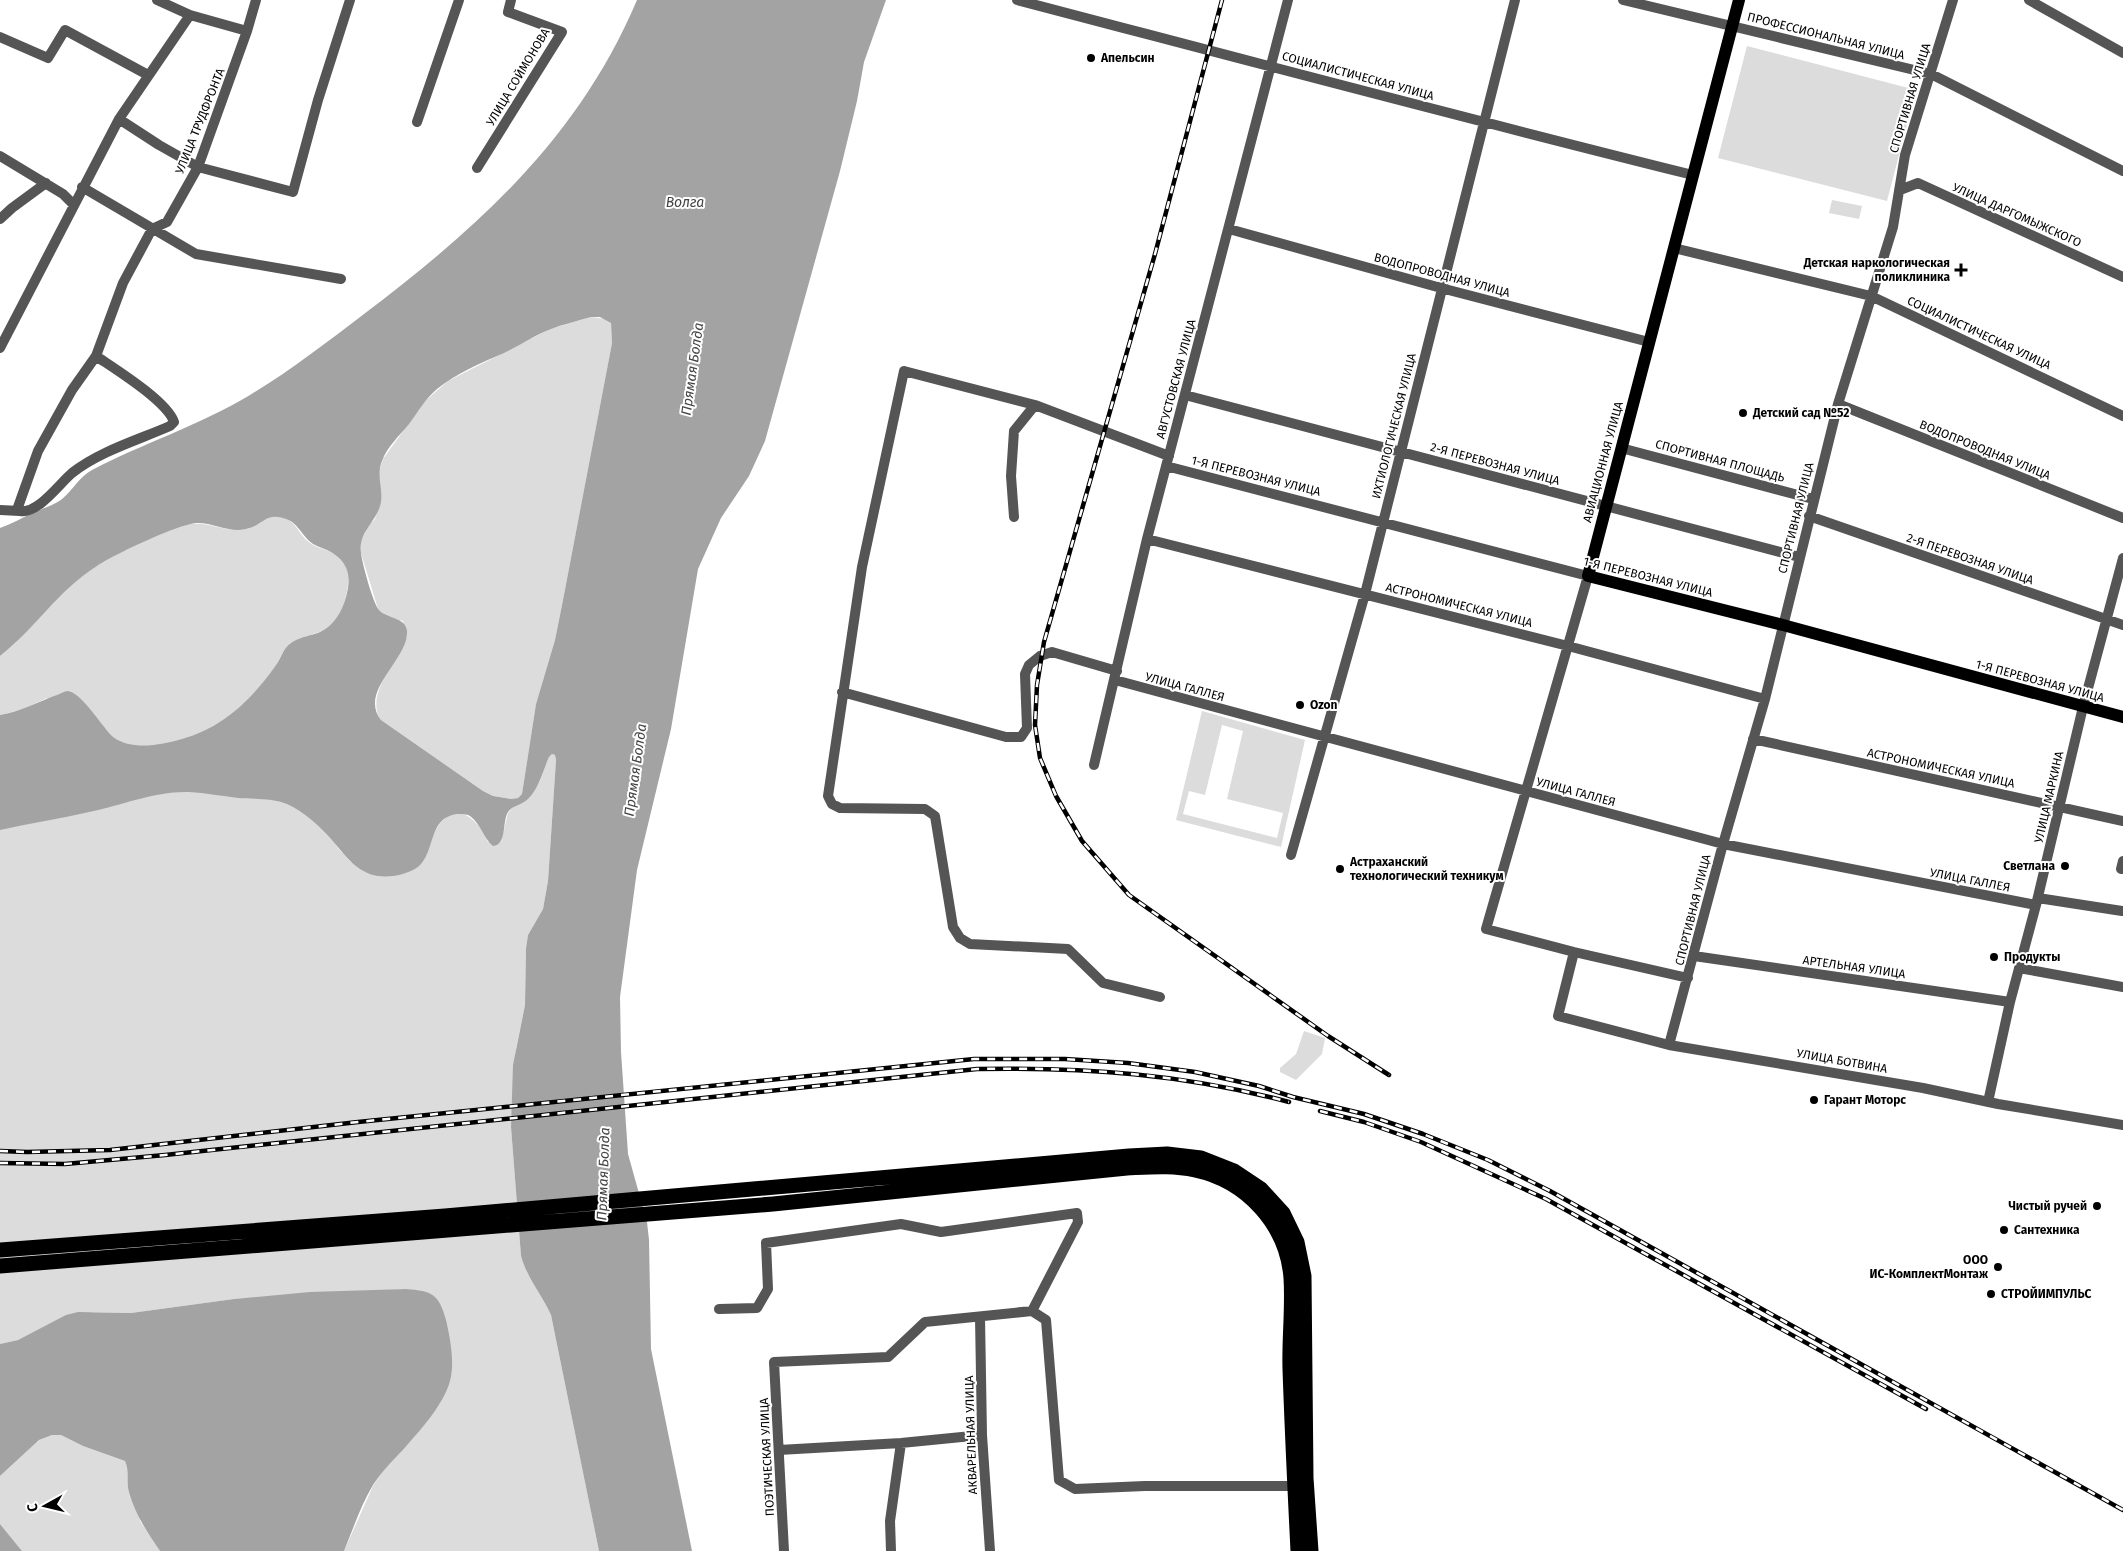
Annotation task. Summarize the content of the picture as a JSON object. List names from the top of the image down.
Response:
{
  "streets": {
    "main road": ["АВИАЦИОННАЯ УЛИЦА", "1-Я ПЕРЕВОЗНАЯ УЛИЦА"],
    "street": [
      "ПРОФЕССИОНАЛЬНАЯ УЛИЦА",
      "СОЦИАЛИСТИЧЕСКАЯ УЛИЦА",
      "УЛИЦА СОЙМОНОВА",
      "СПОРТИВНАЯ УЛИЦА",
      "УЛИЦА ТРУДФРОНТА",
      "УЛИЦА ДАРГОМЫЖСКОГО",
      "ВОДОПРОВОДНАЯ УЛИЦА",
      "АВГУСТОВСКАЯ УЛИЦА",
      "ИХТИОЛОГИЧЕСКАЯ УЛИЦА",
      "СПОРТИВНАЯ ПЛОЩАДЬ",
      "2-Я ПЕРЕВОЗНАЯ УЛИЦА",
      "АСТРОНОМИЧЕСКАЯ УЛИЦА",
      "УЛИЦА ГАЛЛЕЯ",
      "УЛИЦА МАРКИНА",
      "АРТЕЛЬНАЯ УЛИЦА",
      "УЛИЦА БОТВИНА",
      "АКВАРЕЛЬНАЯ УЛИЦА",
      "ПОЭТИЧЕСКАЯ УЛИЦА"
    ]
  },
  "crossings": [
    ["ПРОФЕССИОНАЛЬНАЯ УЛИЦА", "СПОРТИВНАЯ УЛИЦА"],
    ["ПРОФЕССИОНАЛЬНАЯ УЛИЦА", "АВИАЦИОННАЯ УЛИЦА"],
    ["СОЦИАЛИСТИЧЕСКАЯ УЛИЦА", "СПОРТИВНАЯ УЛИЦА"],
    ["СОЦИАЛИСТИЧЕСКАЯ УЛИЦА", "АВГУСТОВСКАЯ УЛИЦА"],
    ["СОЦИАЛИСТИЧЕСКАЯ УЛИЦА", "ИХТИОЛОГИЧЕСКАЯ УЛИЦА"],
    ["СОЦИАЛИСТИЧЕСКАЯ УЛИЦА", "АВИАЦИОННАЯ УЛИЦА"],
    ["СПОРТИВНАЯ УЛИЦА", "УЛИЦА ДАРГОМЫЖСКОГО"],
    ["СПОРТИВНАЯ УЛИЦА", "ВОДОПРОВОДНАЯ УЛИЦА"],
    ["СПОРТИВНАЯ УЛИЦА", "СПОРТИВНАЯ ПЛОЩАДЬ"],
    ["СПОРТИВНАЯ УЛИЦА", "2-Я ПЕРЕВОЗНАЯ УЛИЦА"],
    ["СПОРТИВНАЯ УЛИЦА", "1-Я ПЕРЕВОЗНАЯ УЛИЦА"],
    ["СПОРТИВНАЯ УЛИЦА", "АСТРОНОМИЧЕСКАЯ УЛИЦА"],
    ["СПОРТИВНАЯ УЛИЦА", "УЛИЦА ГАЛЛЕЯ"],
    ["СПОРТИВНАЯ УЛИЦА", "АРТЕЛЬНАЯ УЛИЦА"],
    ["СПОРТИВНАЯ УЛИЦА", "УЛИЦА БОТВИНА"],
    ["ВОДОПРОВОДНАЯ УЛИЦА", "АВГУСТОВСКАЯ УЛИЦА"],
    ["ВОДОПРОВОДНАЯ УЛИЦА", "ИХТИОЛОГИЧЕСКАЯ УЛИЦА"],
    ["ВОДОПРОВОДНАЯ УЛИЦА", "АВИАЦИОННАЯ УЛИЦА"],
    ["АВГУСТОВСКАЯ УЛИЦА", "2-Я ПЕРЕВОЗНАЯ УЛИЦА"],
    ["АВГУСТОВСКАЯ УЛИЦА", "1-Я ПЕРЕВОЗНАЯ УЛИЦА"],
    ["АВГУСТОВСКАЯ УЛИЦА", "АСТРОНОМИЧЕСКАЯ УЛИЦА"],
    ["АВГУСТОВСКАЯ УЛИЦА", "УЛИЦА ГАЛЛЕЯ"],
    ["ИХТИОЛОГИЧЕСКАЯ УЛИЦА", "2-Я ПЕРЕВОЗНАЯ УЛИЦА"],
    ["ИХТИОЛОГИЧЕСКАЯ УЛИЦА", "1-Я ПЕРЕВОЗНАЯ УЛИЦА"],
    ["ИХТИОЛОГИЧЕСКАЯ УЛИЦА", "АСТРОНОМИЧЕСКАЯ УЛИЦА"],
    ["ИХТИОЛОГИЧЕСКАЯ УЛИЦА", "УЛИЦА ГАЛЛЕЯ"],
    ["СПОРТИВНАЯ ПЛОЩАДЬ", "АВИАЦИОННАЯ УЛИЦА"],
    ["АВИАЦИОННАЯ УЛИЦА", "2-Я ПЕРЕВОЗНАЯ УЛИЦА"],
    ["АВИАЦИОННАЯ УЛИЦА", "1-Я ПЕРЕВОЗНАЯ УЛИЦА"],
    ["АВИАЦИОННАЯ УЛИЦА", "АСТРОНОМИЧЕСКАЯ УЛИЦА"],
    ["АВИАЦИОННАЯ УЛИЦА", "УЛИЦА ГАЛЛЕЯ"],
    ["АВИАЦИОННАЯ УЛИЦА", "УЛИЦА БОТВИНА"],
    ["2-Я ПЕРЕВОЗНАЯ УЛИЦА", "УЛИЦА МАРКИНА"],
    ["1-Я ПЕРЕВОЗНАЯ УЛИЦА", "УЛИЦА МАРКИНА"],
    ["АСТРОНОМИЧЕСКАЯ УЛИЦА", "УЛИЦА МАРКИНА"],
    ["УЛИЦА ГАЛЛЕЯ", "УЛИЦА МАРКИНА"],
    ["УЛИЦА МАРКИНА", "АРТЕЛЬНАЯ УЛИЦА"],
    ["УЛИЦА МАРКИНА", "УЛИЦА БОТВИНА"],
    ["АКВАРЕЛЬНАЯ УЛИЦА", "ПОЭТИЧЕСКАЯ УЛИЦА"]
  ],
  "water": ["Волга", "Прямая Болда"],
  "places": {
    "other": [
      "Апельсин",
      "Детский сад №52",
      "Ozon",
      "Светлана",
      "Астраханский технологический техникум",
      "Продукты",
      "Гарант Моторс",
      "Чистый ручей",
      "Сантехника",
      "ООО ИС-КомплектМонтаж",
      "СТРОЙИМПУЛЬС"
    ],
    "health": ["Детская наркологическая поликлиника"]
  },
  "north": "left"
}
